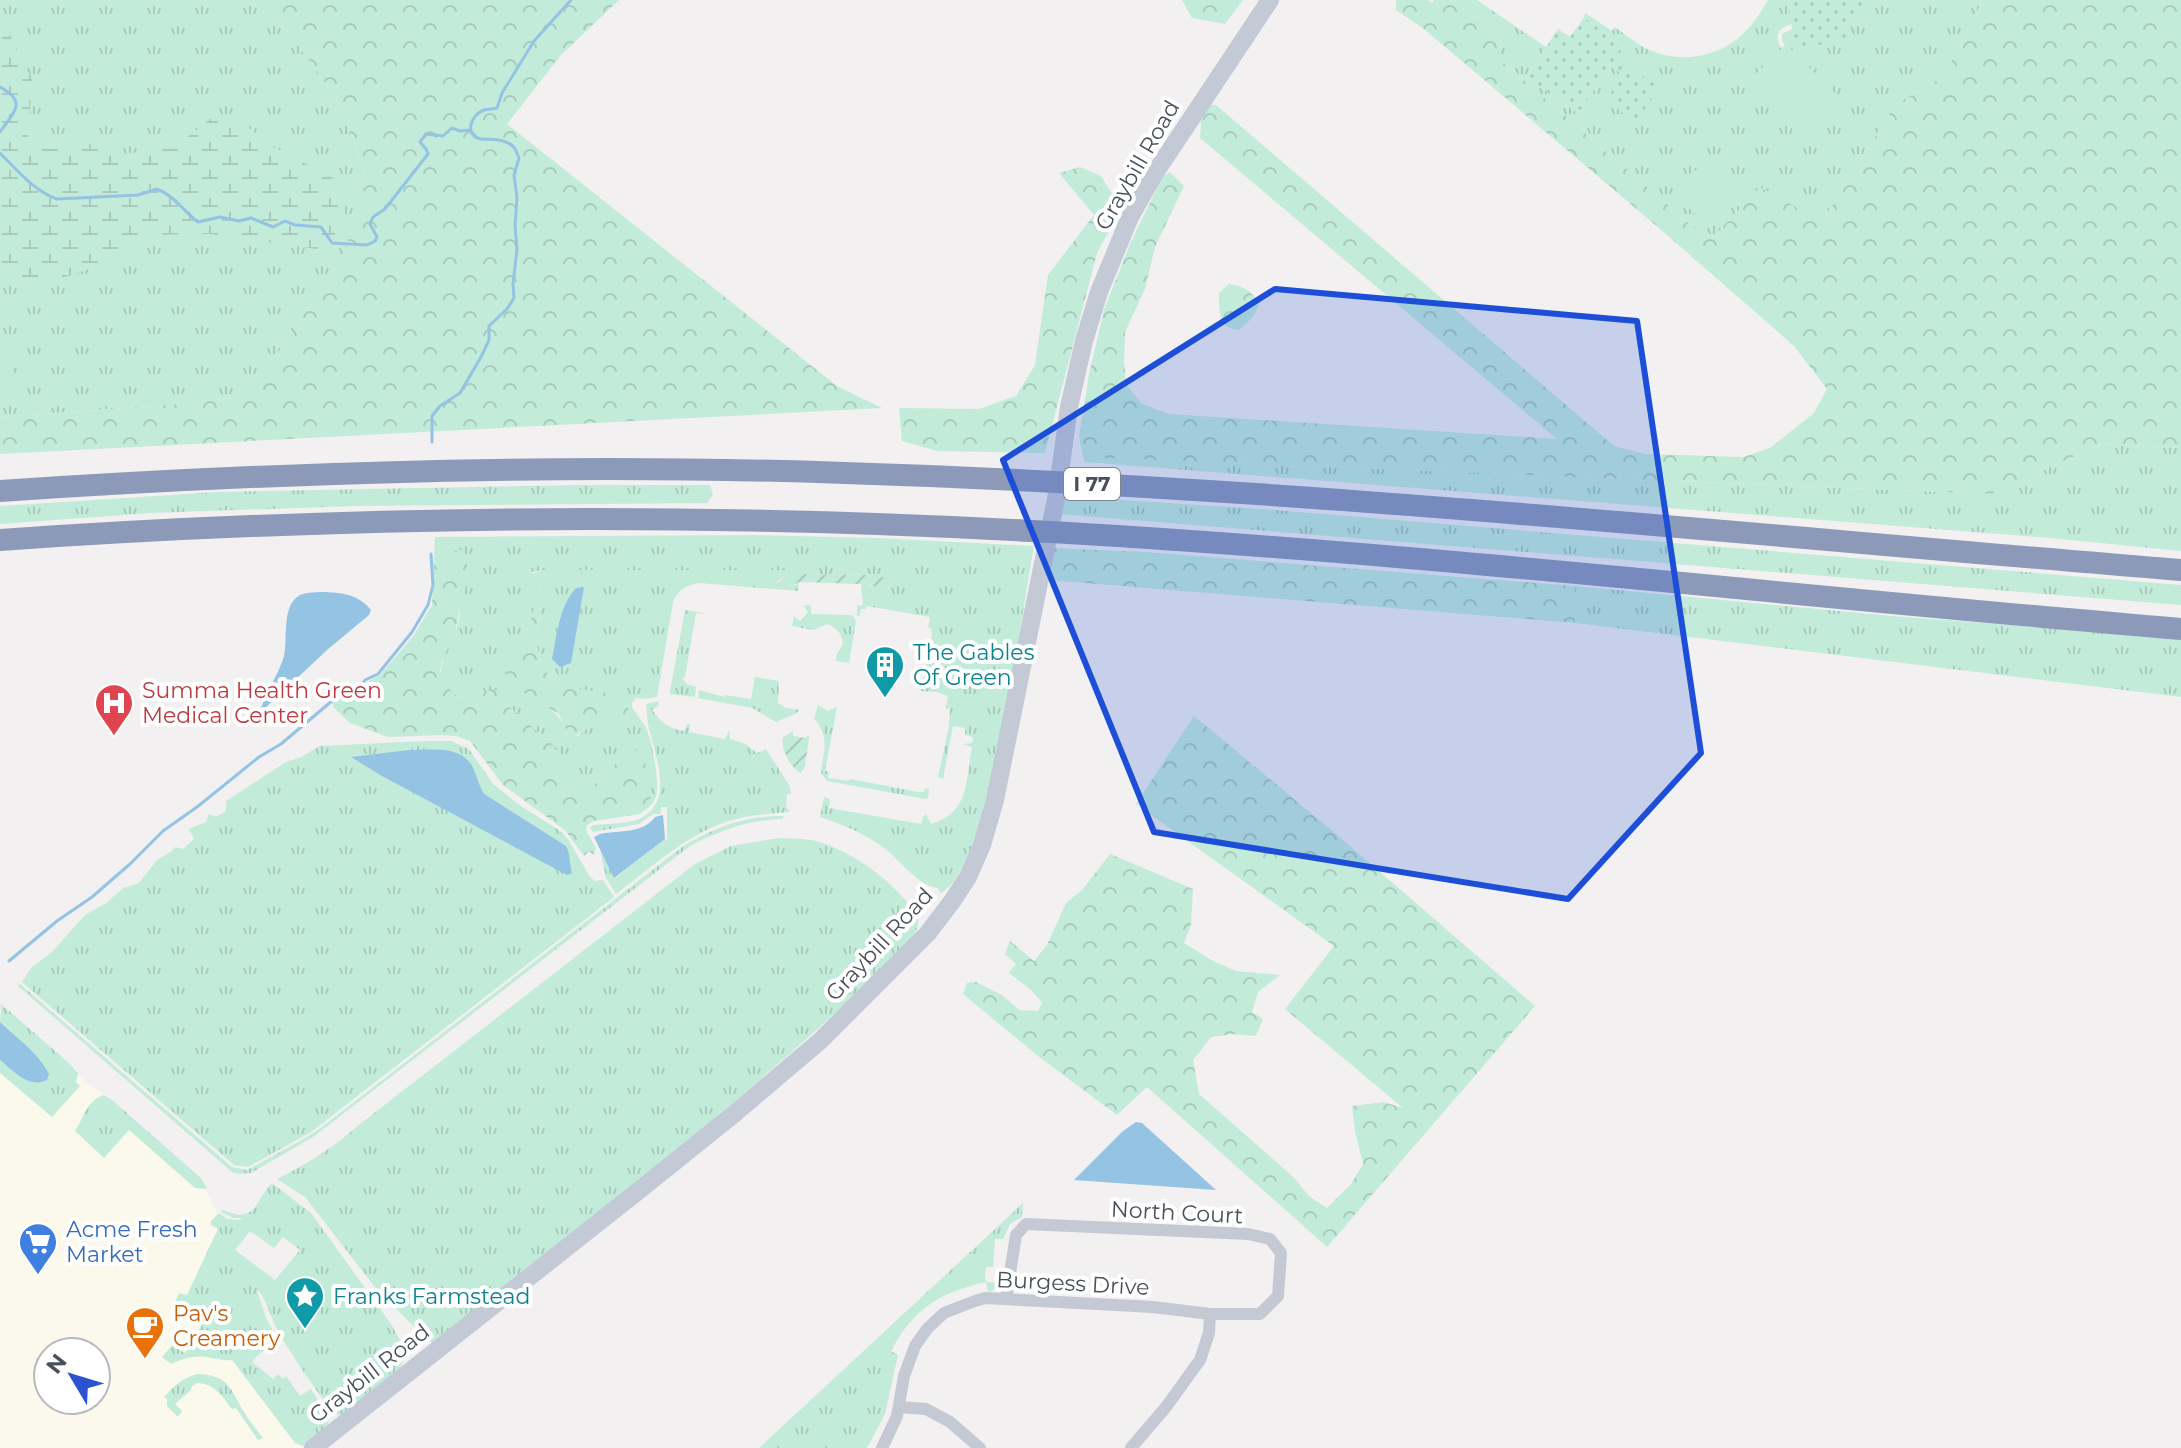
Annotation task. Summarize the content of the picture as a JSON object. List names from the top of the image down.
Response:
{
  "streets": {
    "highway": ["I 77"],
    "street": ["Graybill Road", "North Court", "Burgess Drive"]
  },
  "crossings": [
    ["North Court", "Burgess Drive"]
  ],
  "places": {
    "building": ["The Gables Of Green"],
    "hospital": ["Summa Health Green Medical Center"],
    "supermarket": ["Acme Fresh Market"],
    "place": ["Franks Farmstead"],
    "cafe": ["Pav's Creamery"]
  },
  "north": "top left"
}
